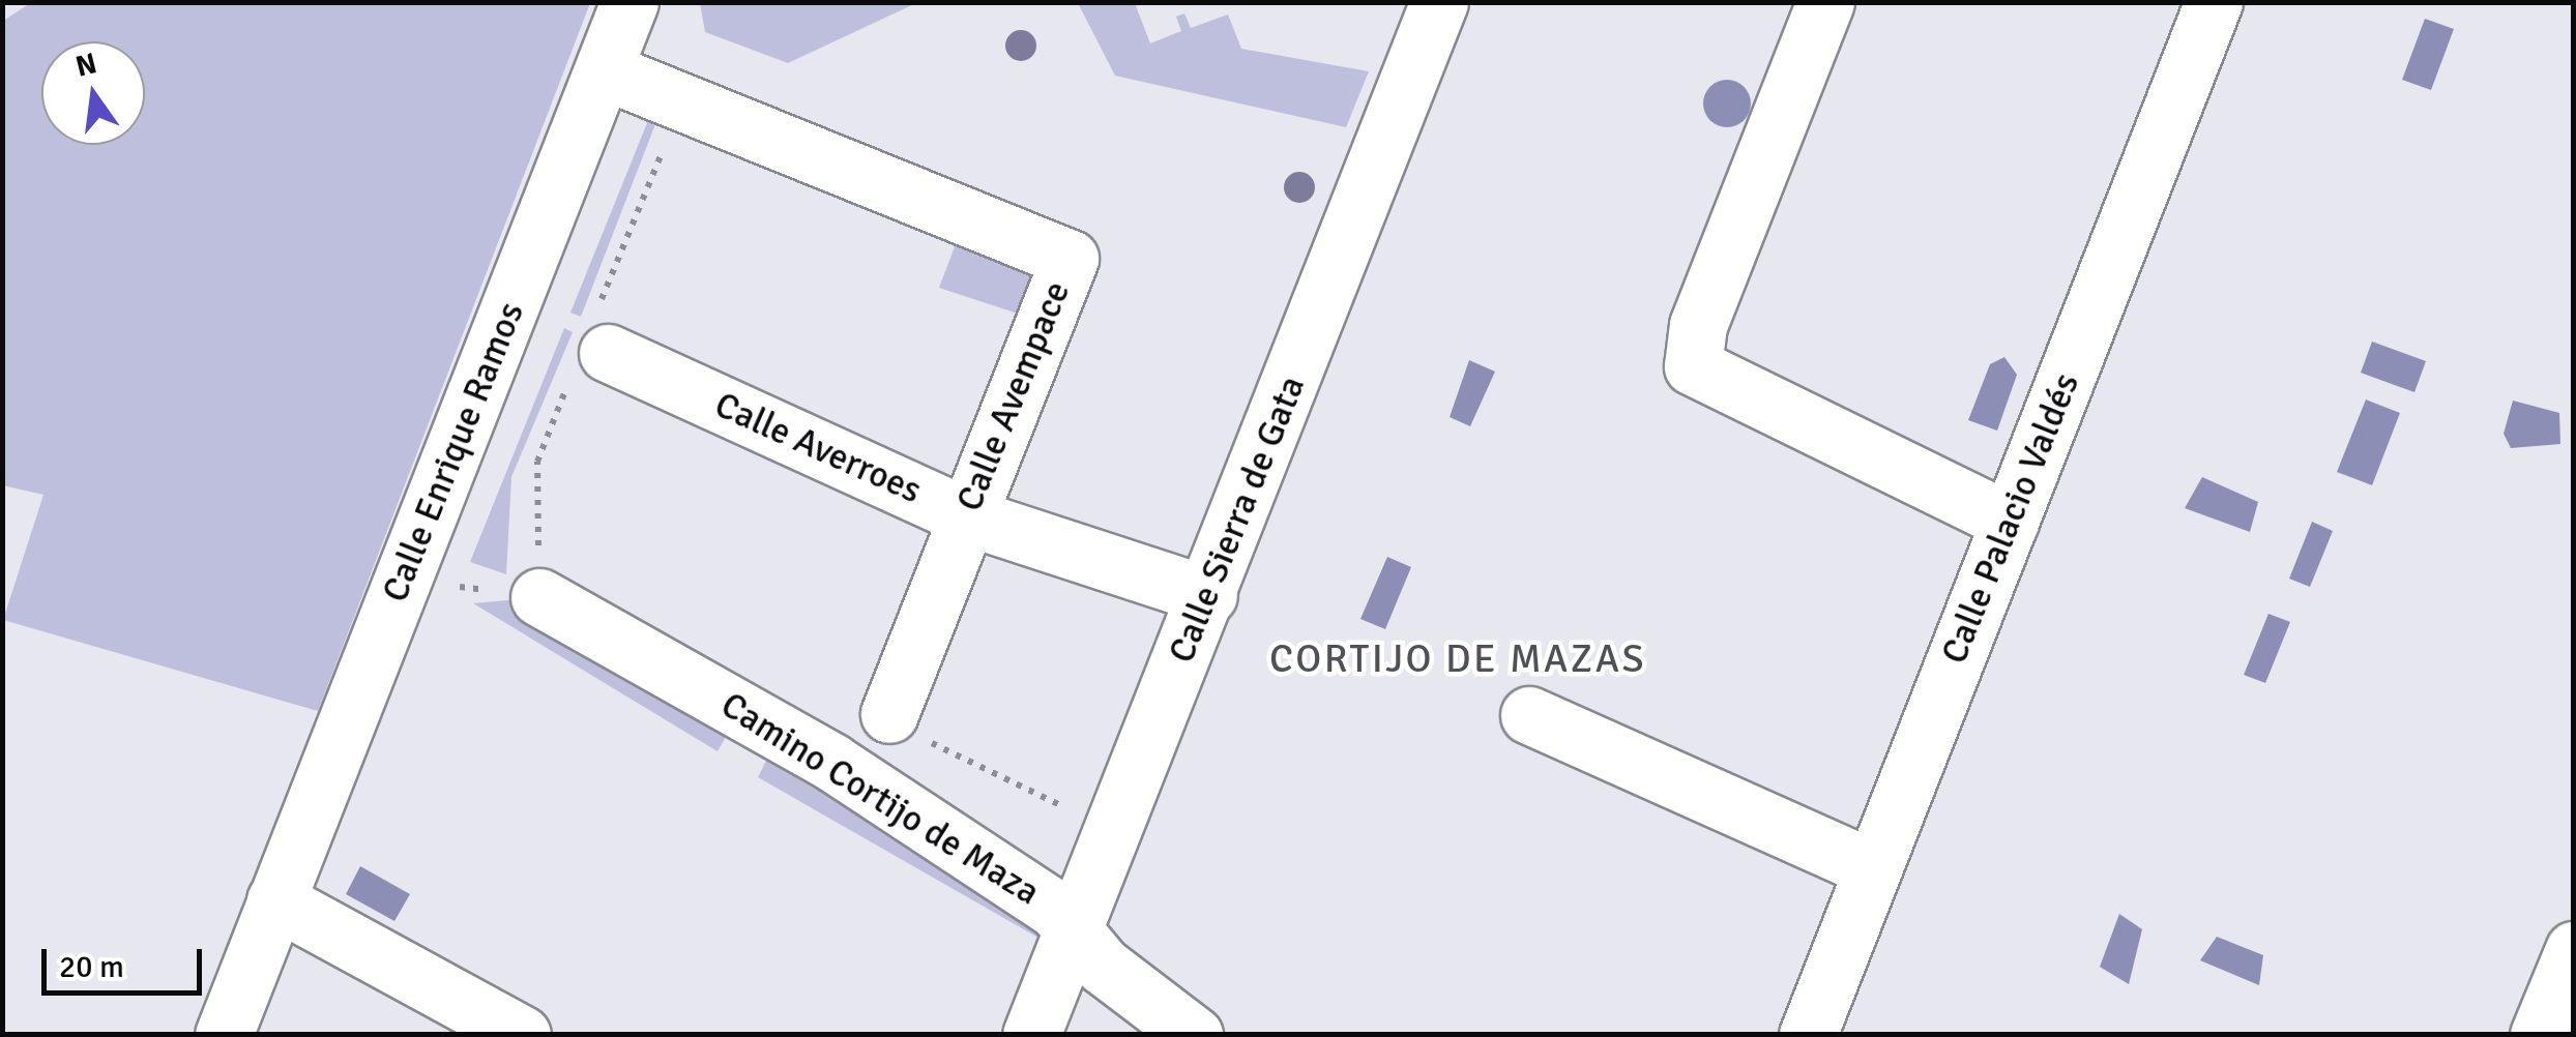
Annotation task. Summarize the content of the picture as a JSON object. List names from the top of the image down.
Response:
{
  "streets": {
    "street": [
      "Calle Avempace",
      "Calle Averroes",
      "Calle Enrique Ramos",
      "Calle Palacio Valdés",
      "Calle Sierra de Gata",
      "Camino Cortijo de Maza"
    ]
  },
  "crossings": [
    ["Calle Avempace", "Calle Averroes"],
    ["Calle Avempace", "Calle Enrique Ramos"],
    ["Calle Averroes", "Calle Sierra de Gata"],
    ["Calle Sierra de Gata", "Camino Cortijo de Maza"]
  ],
  "districts": ["CORTIJO DE MAZAS"],
  "scale_bar": "20 m",
  "north": "top"
}
